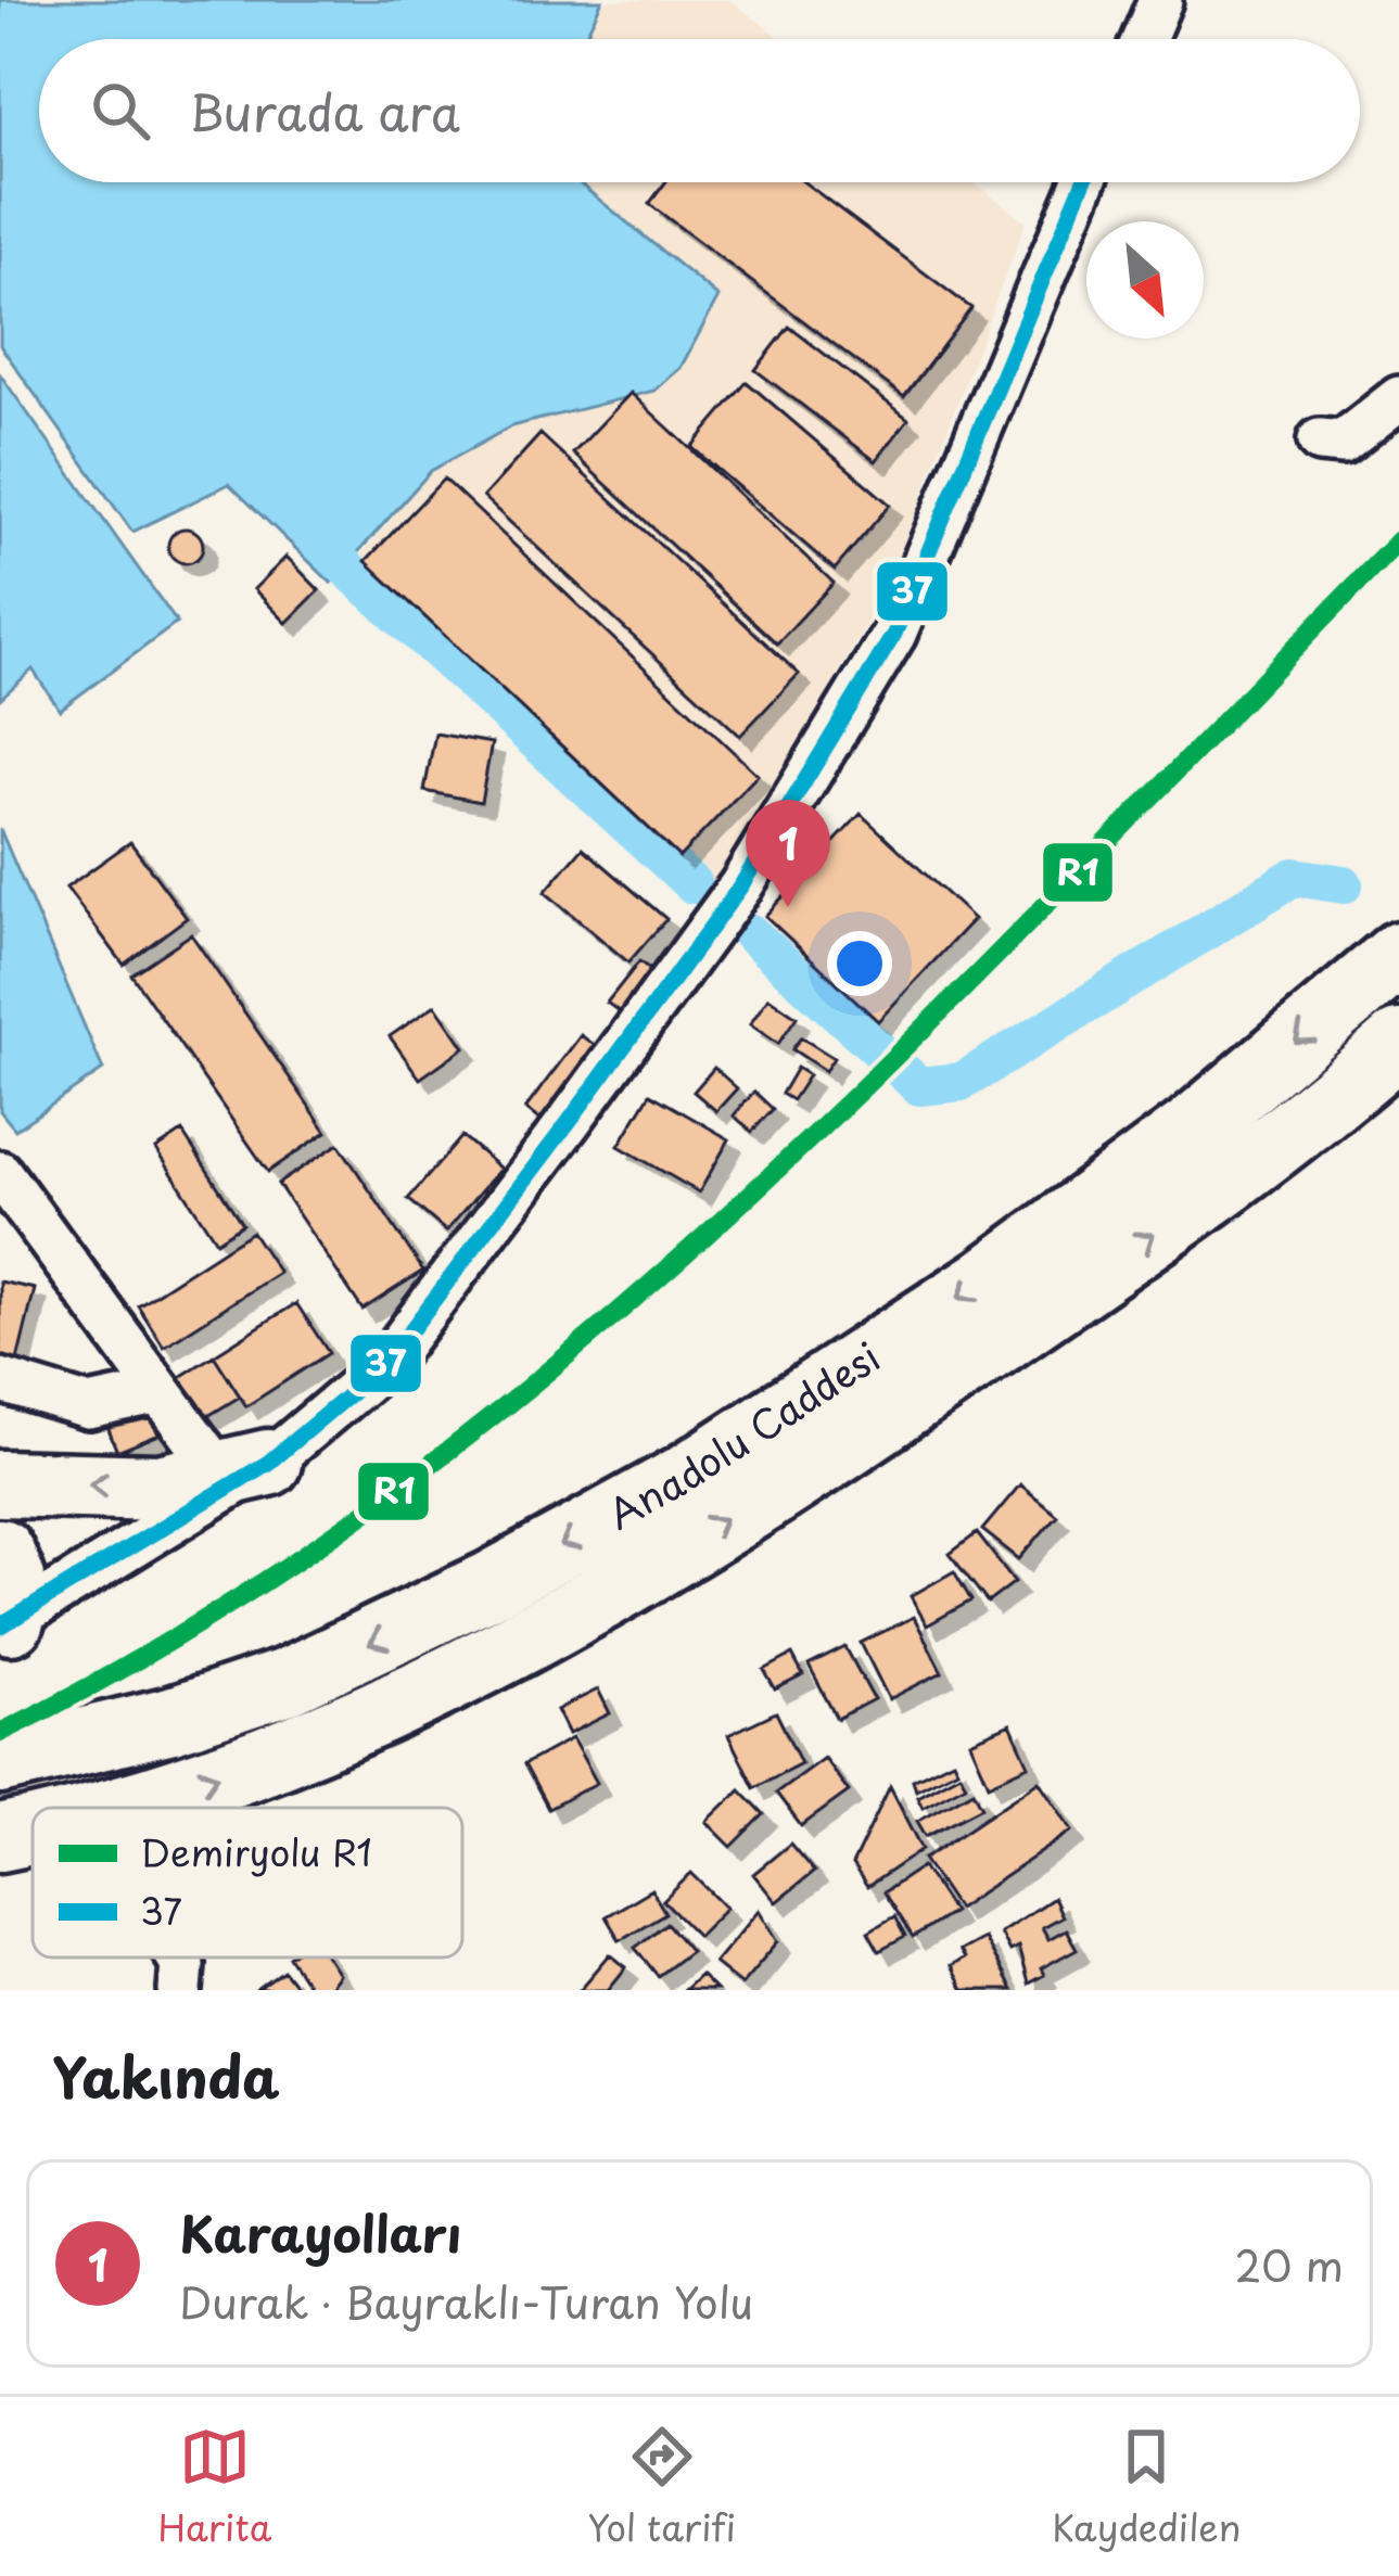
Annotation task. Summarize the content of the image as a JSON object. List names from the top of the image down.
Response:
{
  "streets": {
    "highway": ["Anadolu Caddesi"]
  },
  "lines": ["transit line 37", "rail line R1"],
  "legend": ["Demiryolu R1", "37"],
  "north": "bottom right",
  "page": {
    "search": "Burada ara",
    "pins": "1",
    "heading": "Yakında",
    "list": [
      {
        "mark": "1",
        "name": "Karayolları",
        "note": "Durak · Bayraklı-Turan Yolu",
        "value": "20 m"
      }
    ],
    "nav": ["Harita", "Yol tarifi", "Kaydedilen"]
  }
}
